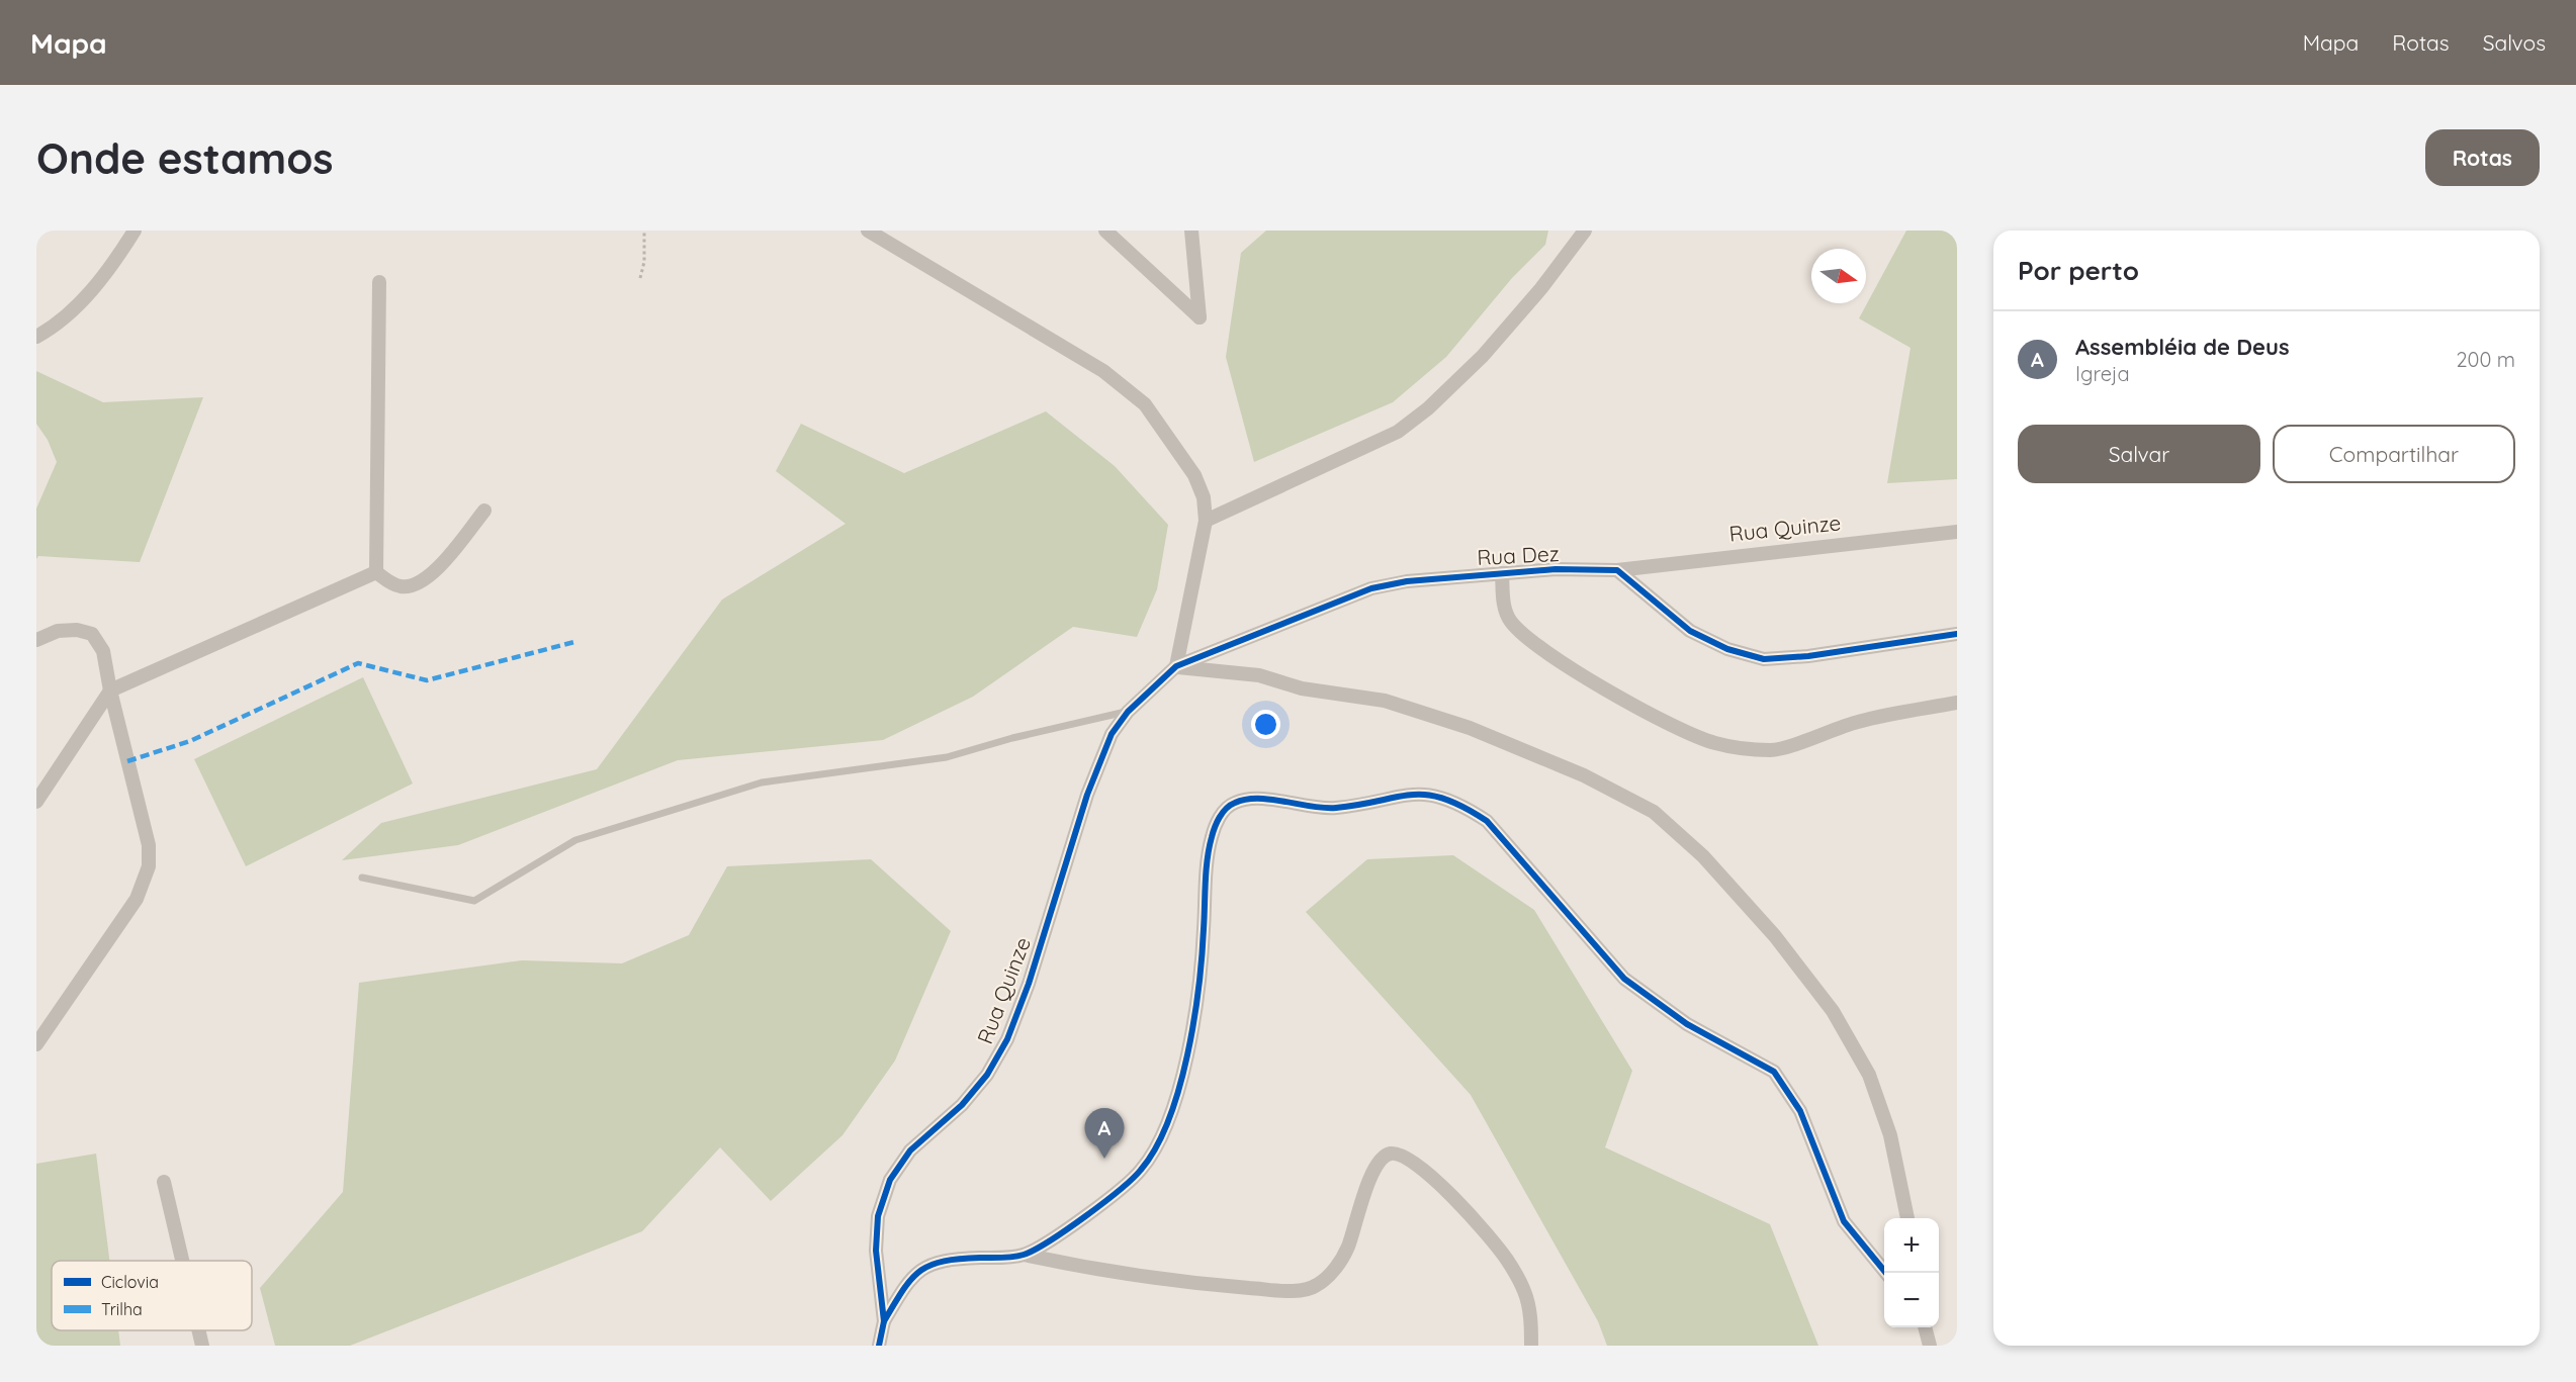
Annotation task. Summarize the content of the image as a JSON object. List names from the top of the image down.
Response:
{
  "streets": {
    "street": ["Rua Quinze", "Rua Dez"]
  },
  "crossings": [
    ["Rua Quinze", "Rua Dez"]
  ],
  "legend": ["Ciclovia", "Trilha"],
  "north": "right",
  "page": {
    "header": "Mapa",
    "nav": ["Mapa", "Rotas", "Salvos"],
    "buttons": [
      "Rotas",
      ["Salvar", "Compartilhar"]
    ],
    "title": "Onde estamos",
    "heading": "Por perto",
    "list": [
      {
        "mark": "A",
        "name": "Assembléia de Deus",
        "note": "Igreja",
        "value": "200 m"
      }
    ],
    "pins": "A",
    "map_buttons": ["+", "−"]
  }
}
